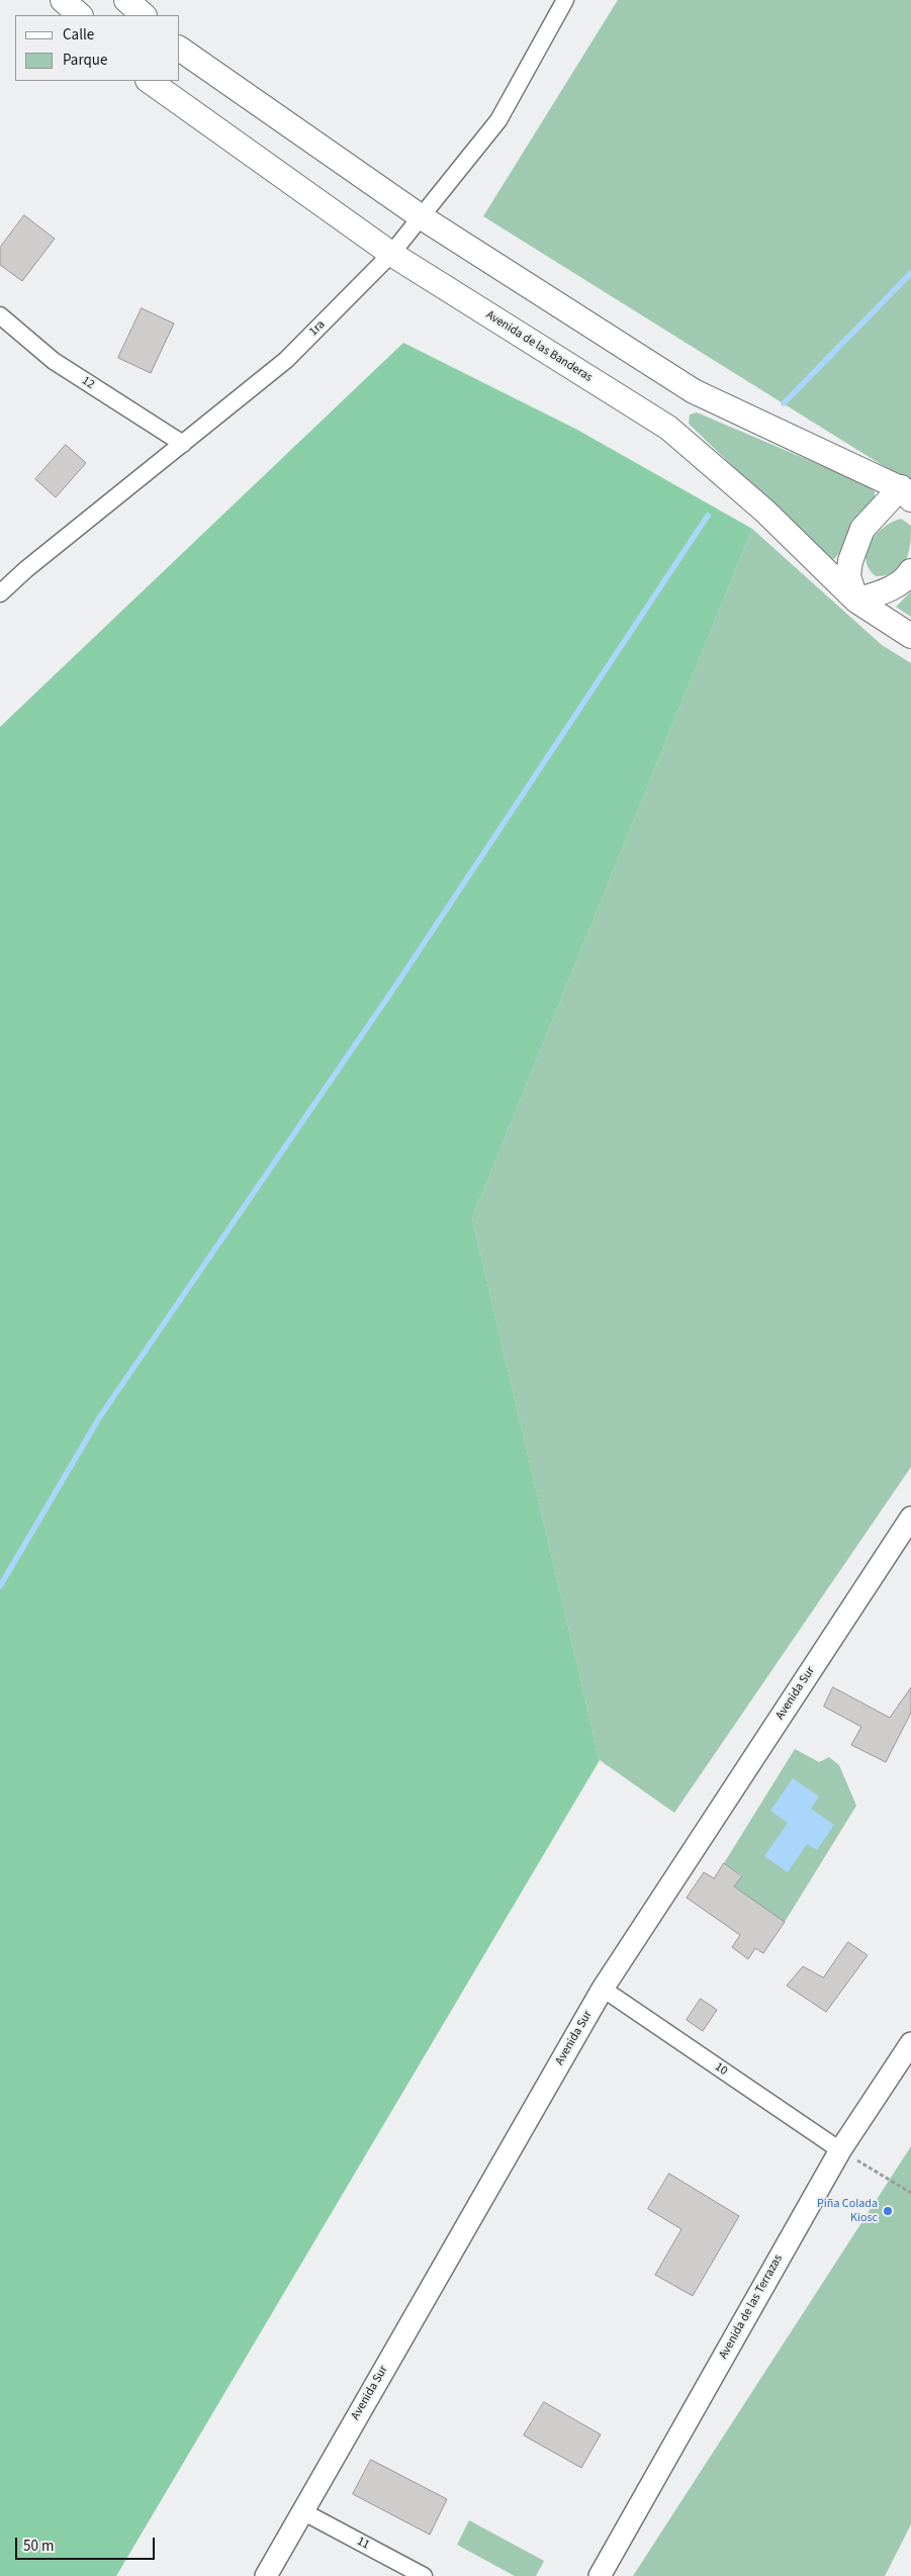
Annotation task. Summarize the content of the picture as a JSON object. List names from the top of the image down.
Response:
{
  "streets": {
    "main road": ["Avenida de las Banderas"],
    "street": [
      "1ra",
      "12",
      "Avenida Sur",
      "10",
      "Avenida de las Terrazas",
      "11"
    ]
  },
  "crossings": [
    ["1ra", "Avenida de las Banderas"],
    ["1ra", "12"],
    ["Avenida Sur", "10"],
    ["Avenida Sur", "11"],
    ["10", "Avenida de las Terrazas"]
  ],
  "places": ["Piña Colada Kiosc"],
  "legend": ["Calle", "Parque"],
  "scale_bar": "50 m"
}
